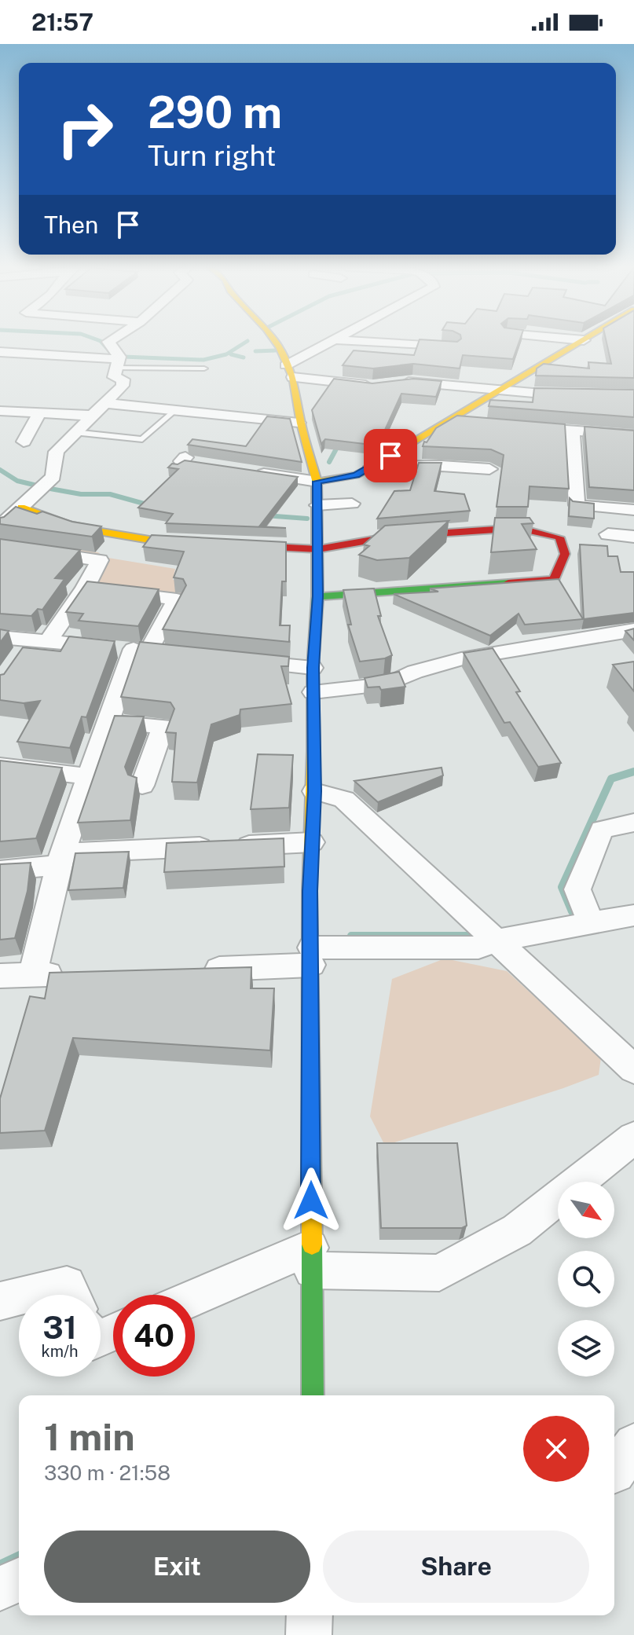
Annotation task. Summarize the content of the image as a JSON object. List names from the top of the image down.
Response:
{
  "north": "bottom right",
  "page": {
    "status": "21:57",
    "turn": ["290 m", "Turn right"],
    "then": "Then",
    "speed": "31 km/h",
    "limit": "40",
    "heading": ["1 min", "330 m · 21:58"],
    "buttons": ["Exit", "Share"]
  }
}
